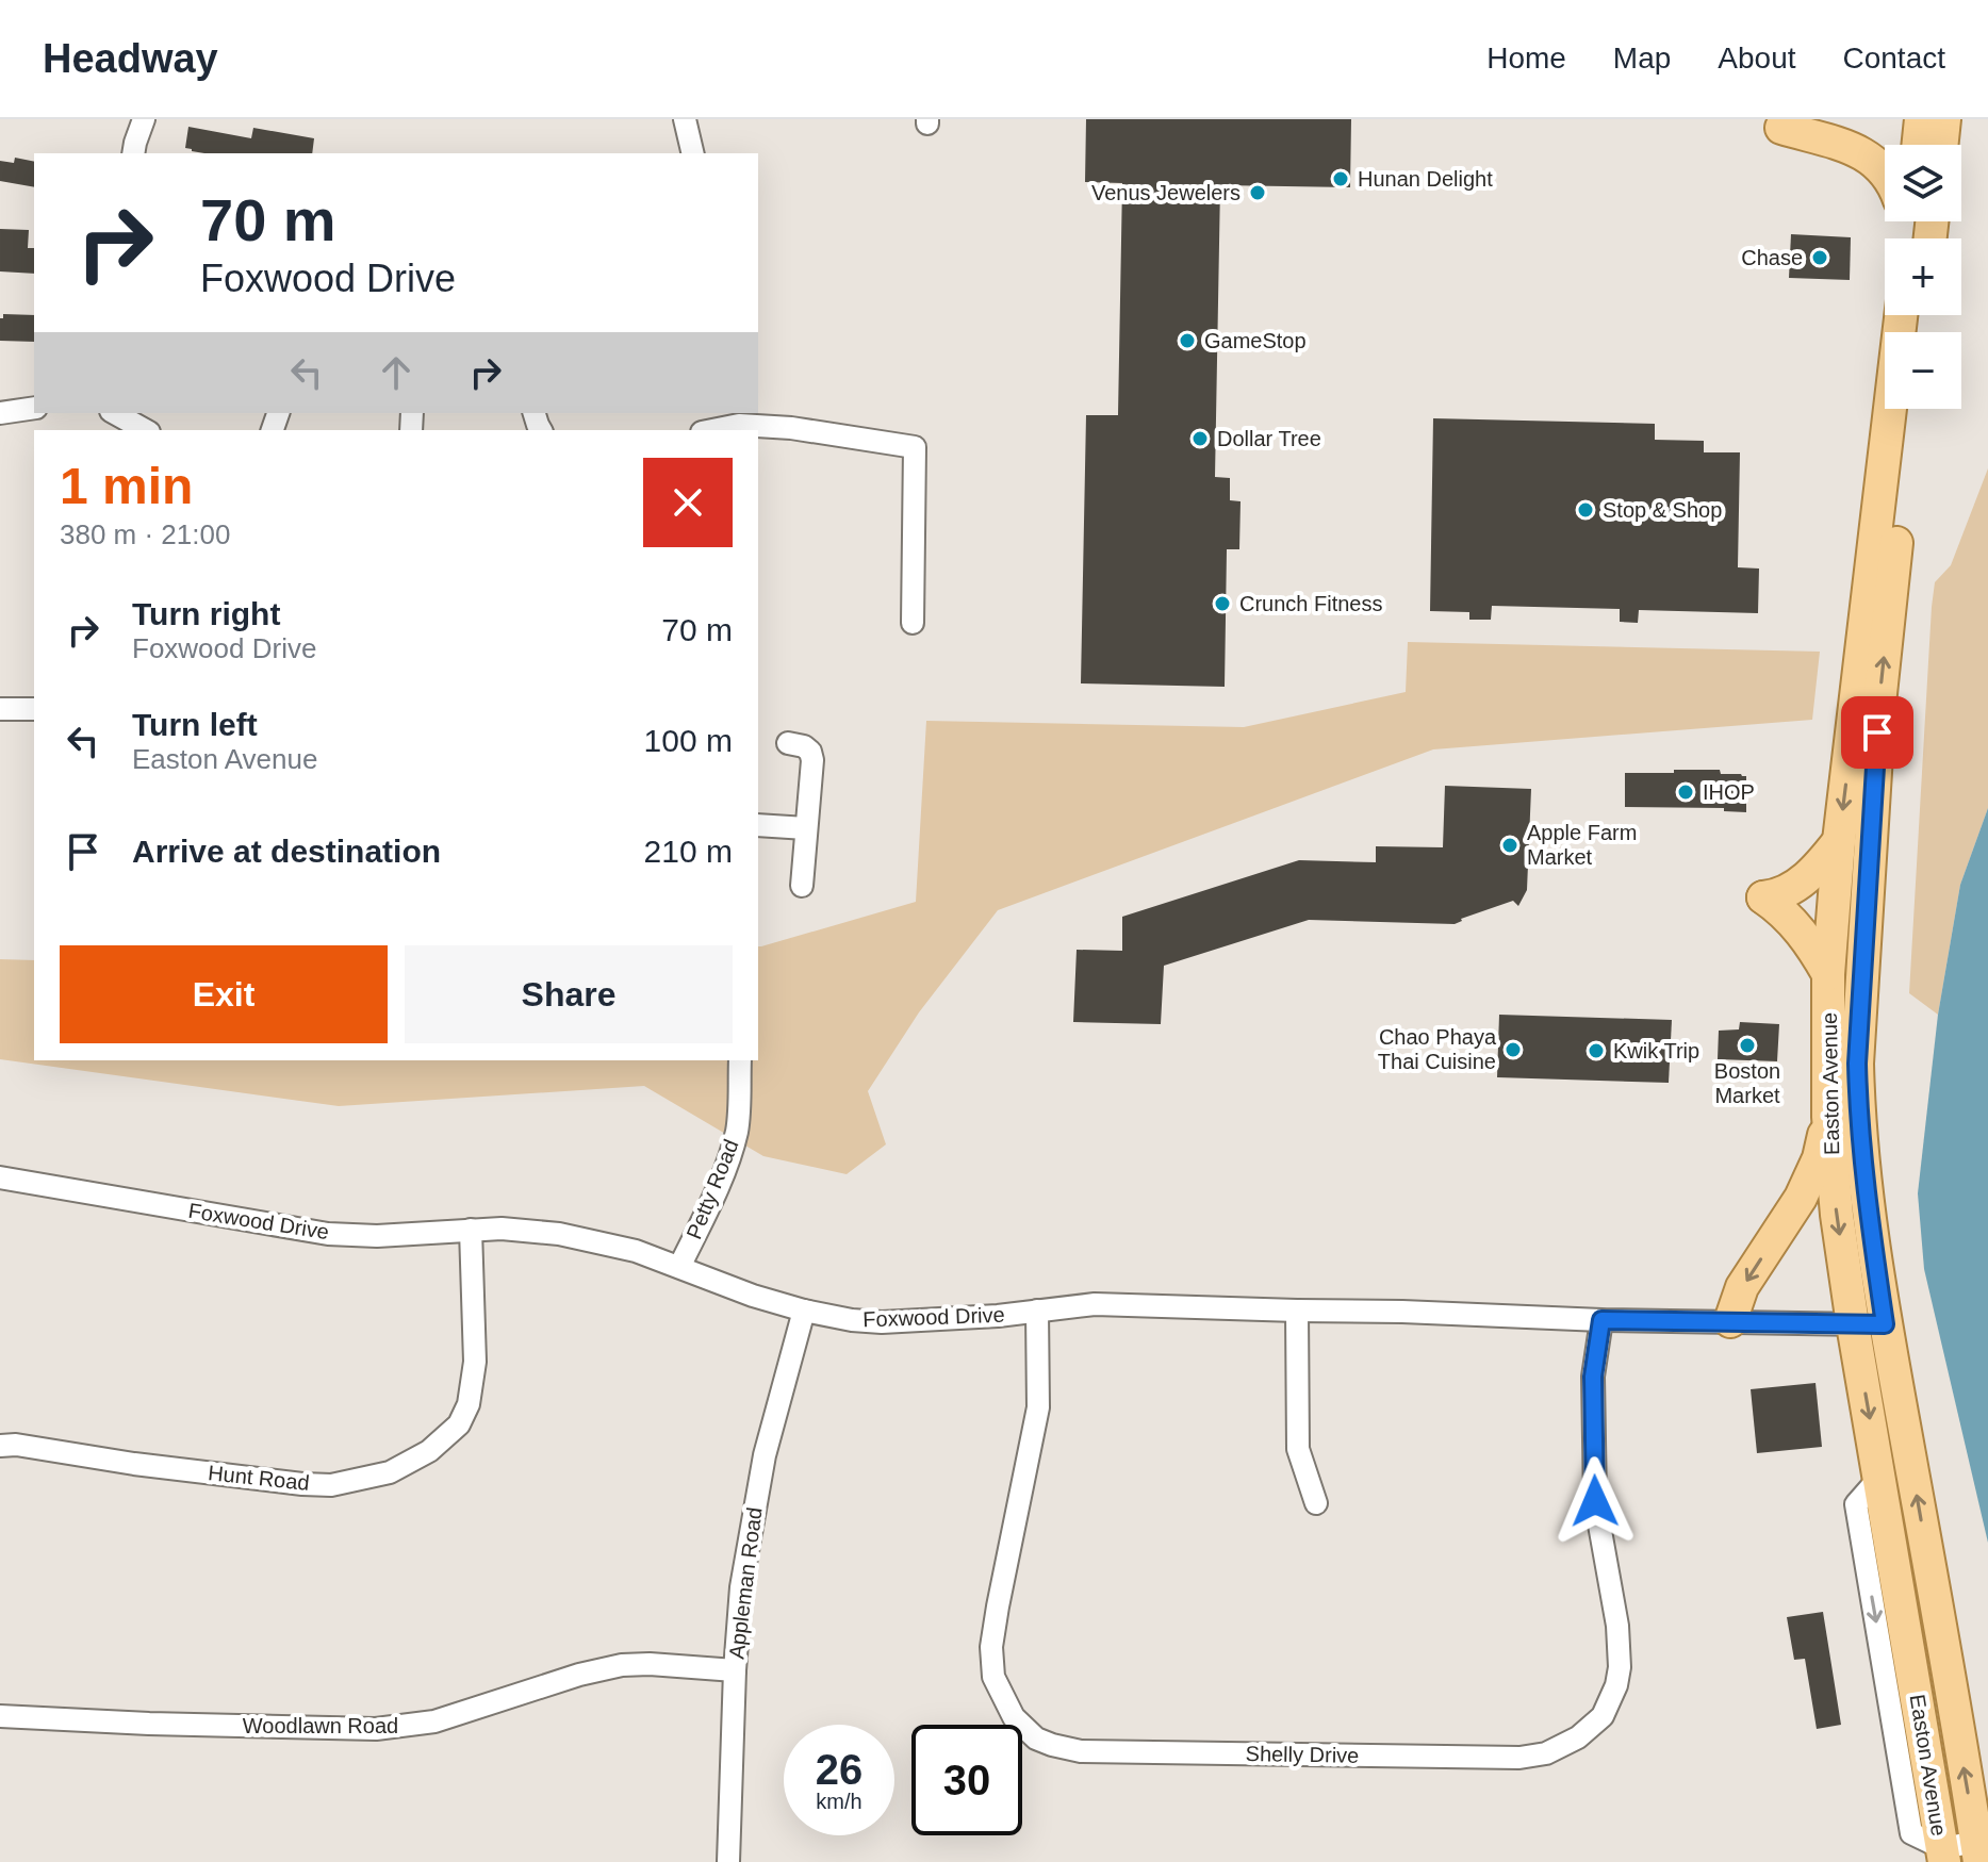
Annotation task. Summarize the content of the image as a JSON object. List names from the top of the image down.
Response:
{
  "streets": {
    "main road": ["Easton Avenue"],
    "street": [
      "Petty Road",
      "Foxwood Drive",
      "Hunt Road",
      "Appleman Road",
      "Woodlawn Road",
      "Shelly Drive"
    ]
  },
  "crossings": [
    ["Easton Avenue", "Foxwood Drive"],
    ["Petty Road", "Foxwood Drive"],
    ["Foxwood Drive", "Hunt Road"],
    ["Foxwood Drive", "Appleman Road"],
    ["Foxwood Drive", "Shelly Drive"],
    ["Appleman Road", "Woodlawn Road"]
  ],
  "places": [
    "Hunan Delight",
    "Venus Jewelers",
    "Chase",
    "GameStop",
    "Dollar Tree",
    "Stop & Shop",
    "Crunch Fitness",
    "IHOP",
    "Apple Farm Market",
    "Boston Market",
    "Chao Phaya Thai Cuisine",
    "Kwik Trip"
  ],
  "page": {
    "header": "Headway",
    "nav": [
      "Home",
      "Map",
      "About",
      "Contact"
    ],
    "map_buttons": ["+", "−"],
    "turn": ["70 m", "Foxwood Drive"],
    "heading": ["1 min", "380 m · 21:00"],
    "list": [
      {
        "name": "Turn right",
        "note": "Foxwood Drive",
        "value": "70 m"
      },
      {
        "name": "Turn left",
        "note": "Easton Avenue",
        "value": "100 m"
      },
      {
        "name": "Arrive at destination",
        "value": "210 m"
      }
    ],
    "buttons": ["Exit", "Share"],
    "speed": "26 km/h",
    "limit": "30"
  }
}
